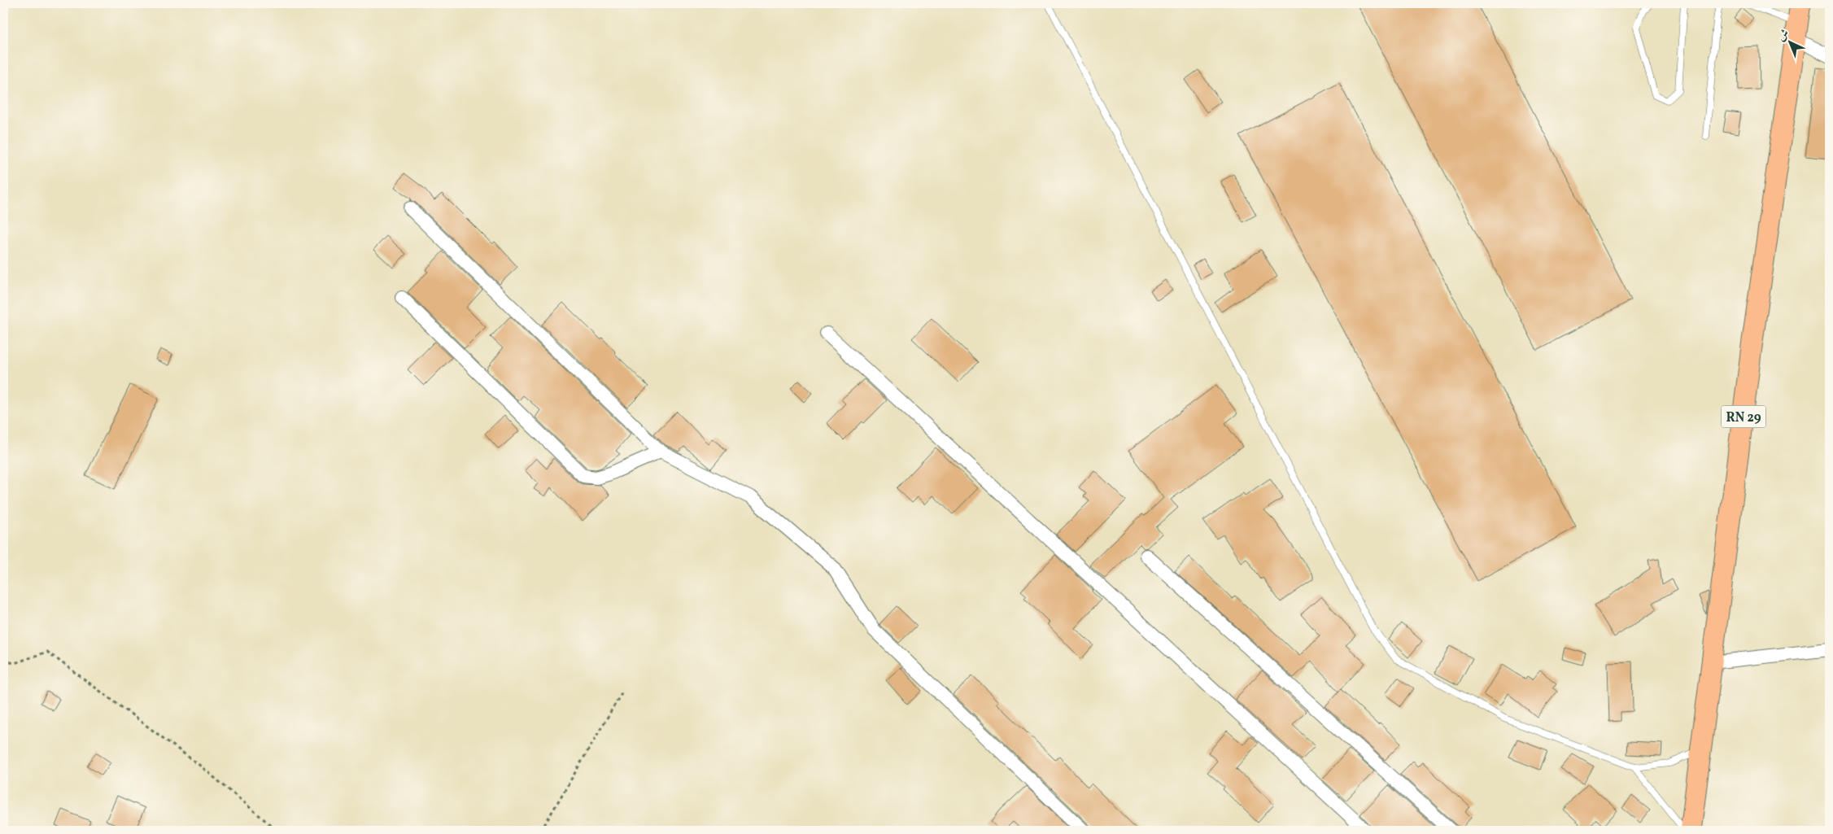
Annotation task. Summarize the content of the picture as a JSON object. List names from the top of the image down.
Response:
{
  "streets": {
    "main road": ["RN 29"]
  },
  "north": "top left"
}
